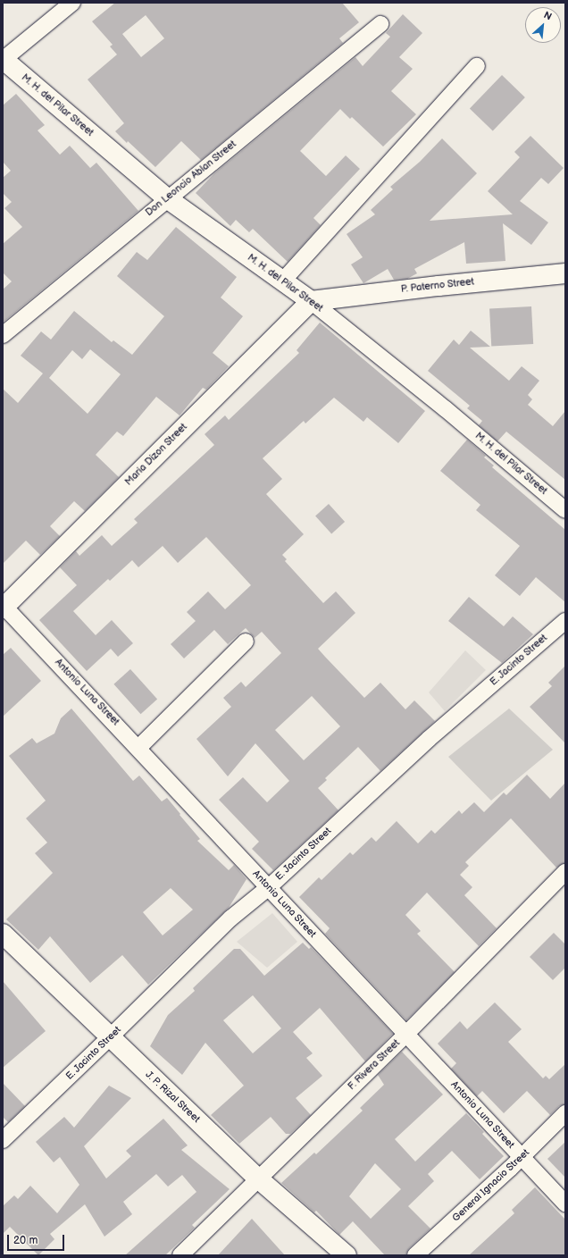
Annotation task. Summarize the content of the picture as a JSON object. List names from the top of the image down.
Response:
{
  "streets": {
    "main road": [
      "M. H. del Pilar Street",
      "P. Paterno Street",
      "Maria Dizon Street",
      "J. P. Rizal Street"
    ],
    "street": [
      "Don Leoncio Ablan Street",
      "E. Jacinto Street",
      "Antonio Luna Street",
      "F. Rivera Street",
      "General Ignacio Street"
    ]
  },
  "crossings": [
    ["M. H. del Pilar Street", "Don Leoncio Ablan Street"],
    ["M. H. del Pilar Street", "P. Paterno Street"],
    ["M. H. del Pilar Street", "Maria Dizon Street"],
    ["P. Paterno Street", "Maria Dizon Street"],
    ["Maria Dizon Street", "Antonio Luna Street"],
    ["E. Jacinto Street", "Antonio Luna Street"],
    ["E. Jacinto Street", "J. P. Rizal Street"],
    ["Antonio Luna Street", "F. Rivera Street"],
    ["Antonio Luna Street", "General Ignacio Street"],
    ["F. Rivera Street", "J. P. Rizal Street"]
  ],
  "scale_bar": "20 m",
  "north": "top right"
}
